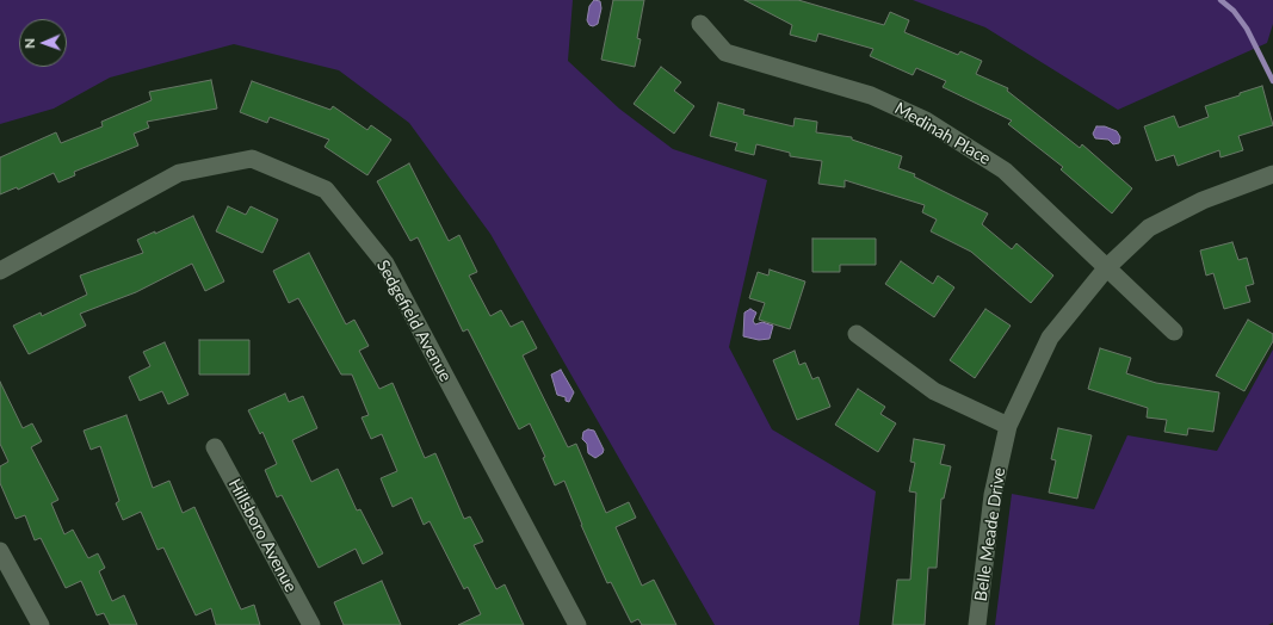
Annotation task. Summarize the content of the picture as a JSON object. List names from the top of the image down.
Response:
{
  "streets": {
    "street": [
      "Medinah Place",
      "Sedgefield Avenue",
      "Belle Meade Drive",
      "Hillsboro Avenue"
    ]
  },
  "crossings": [
    ["Medinah Place", "Belle Meade Drive"]
  ],
  "north": "left"
}
